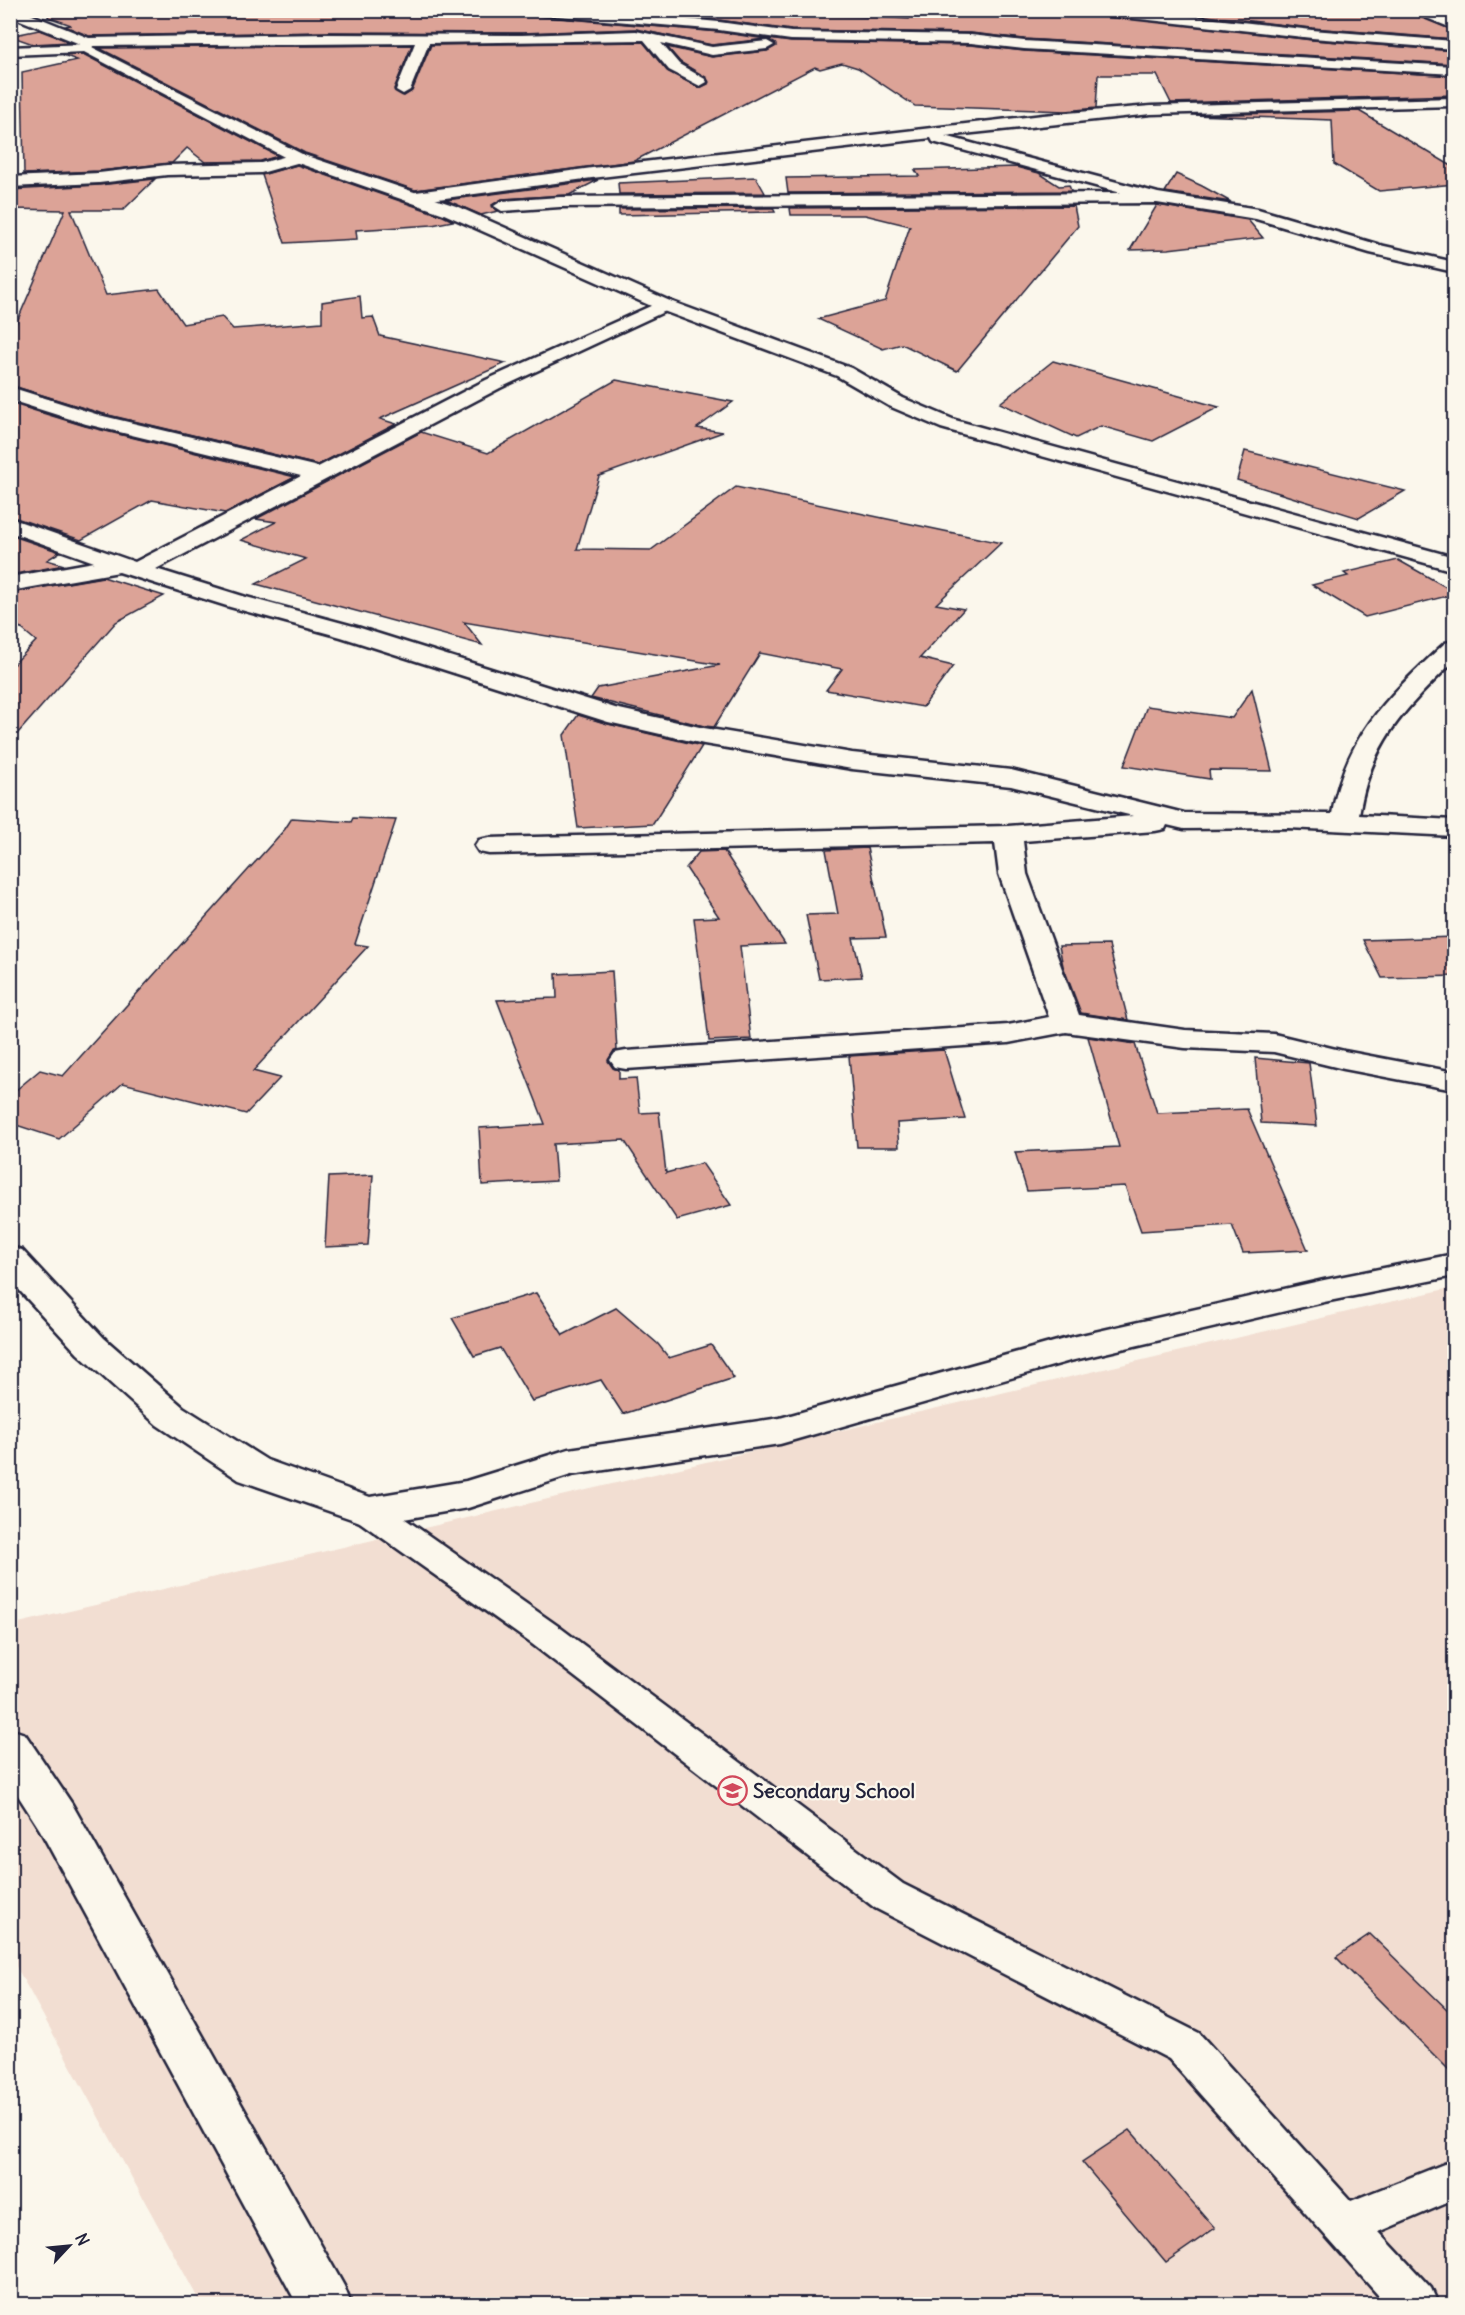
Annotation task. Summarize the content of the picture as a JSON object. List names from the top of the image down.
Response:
{
  "places": {
    "school or university": ["Secondary School"]
  },
  "north": "top right"
}
